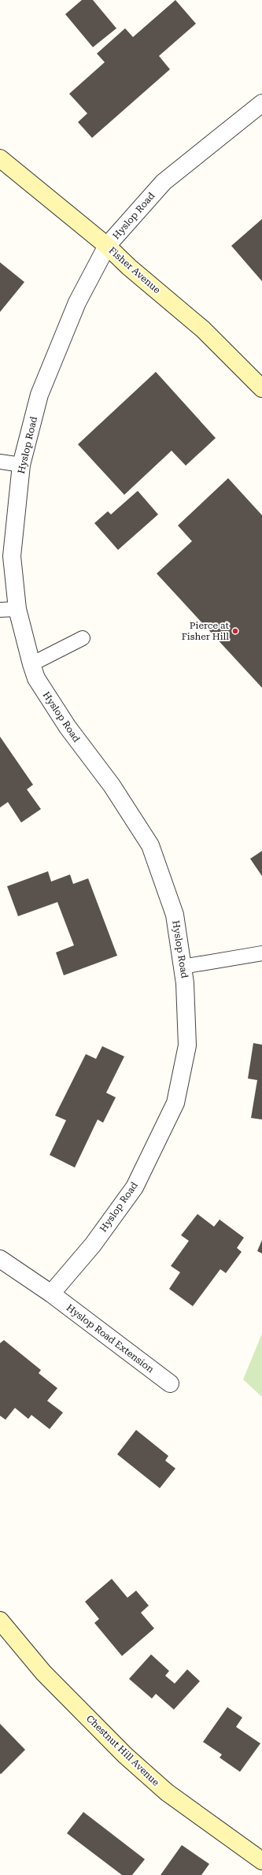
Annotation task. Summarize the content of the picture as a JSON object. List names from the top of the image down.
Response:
{
  "streets": {
    "street": [
      "Hyslop Road",
      "Fisher Avenue",
      "Hyslop Road Extension",
      "Chestnut Hill Avenue"
    ]
  },
  "crossings": [
    ["Hyslop Road", "Fisher Avenue"],
    ["Hyslop Road", "Hyslop Road Extension"]
  ],
  "places": ["Pierce at Fisher Hill"]
}
